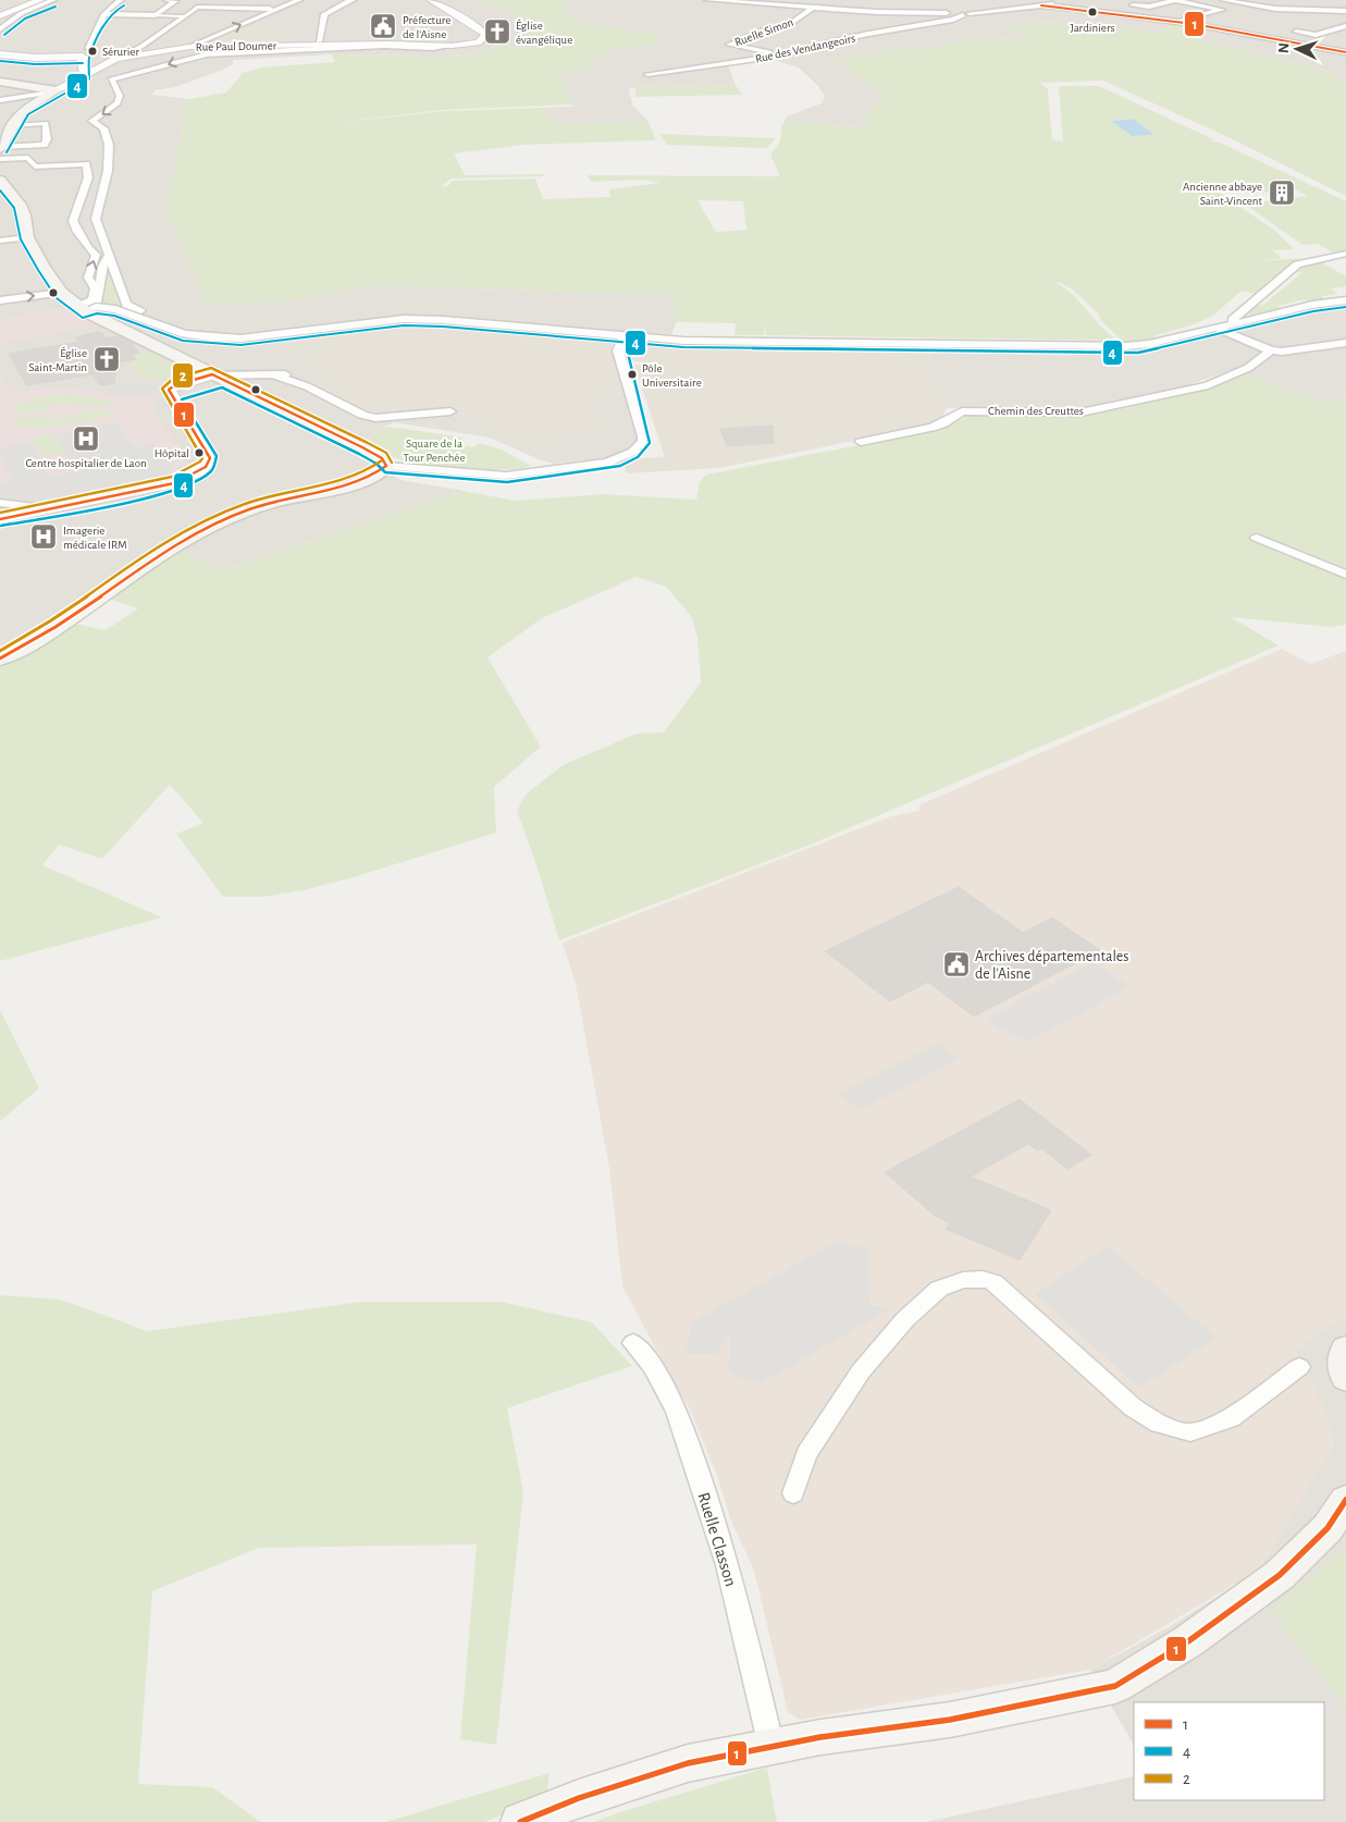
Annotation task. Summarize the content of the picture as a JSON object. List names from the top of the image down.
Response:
{
  "streets": {
    "street": [
      "Ruelle Simon",
      "Rue Paul Doumer",
      "Rue des Vendangeoirs",
      "Chemin des Creuttes",
      "Ruelle Classon"
    ]
  },
  "crossings": [
    ["Ruelle Simon", "Rue des Vendangeoirs"]
  ],
  "parks": ["Square de la Tour Penchée"],
  "places": {
    "other": [
      "Jardiniers",
      "Sérurier",
      "Pôle Universitaire",
      "Hôpital"
    ],
    "public building": ["Préfecture de l'Aisne", "Archives départementales de l'Aisne"],
    "church": ["Église évangélique", "Église Saint-Martin"],
    "building": ["Ancienne abbaye Saint-Vincent"],
    "hospital": ["Centre hospitalier de Laon", "Imagerie médicale IRM"]
  },
  "lines": ["transit line 1", "transit line 4", "transit line 2"],
  "legend": ["1", "4", "2"],
  "north": "left"
}
